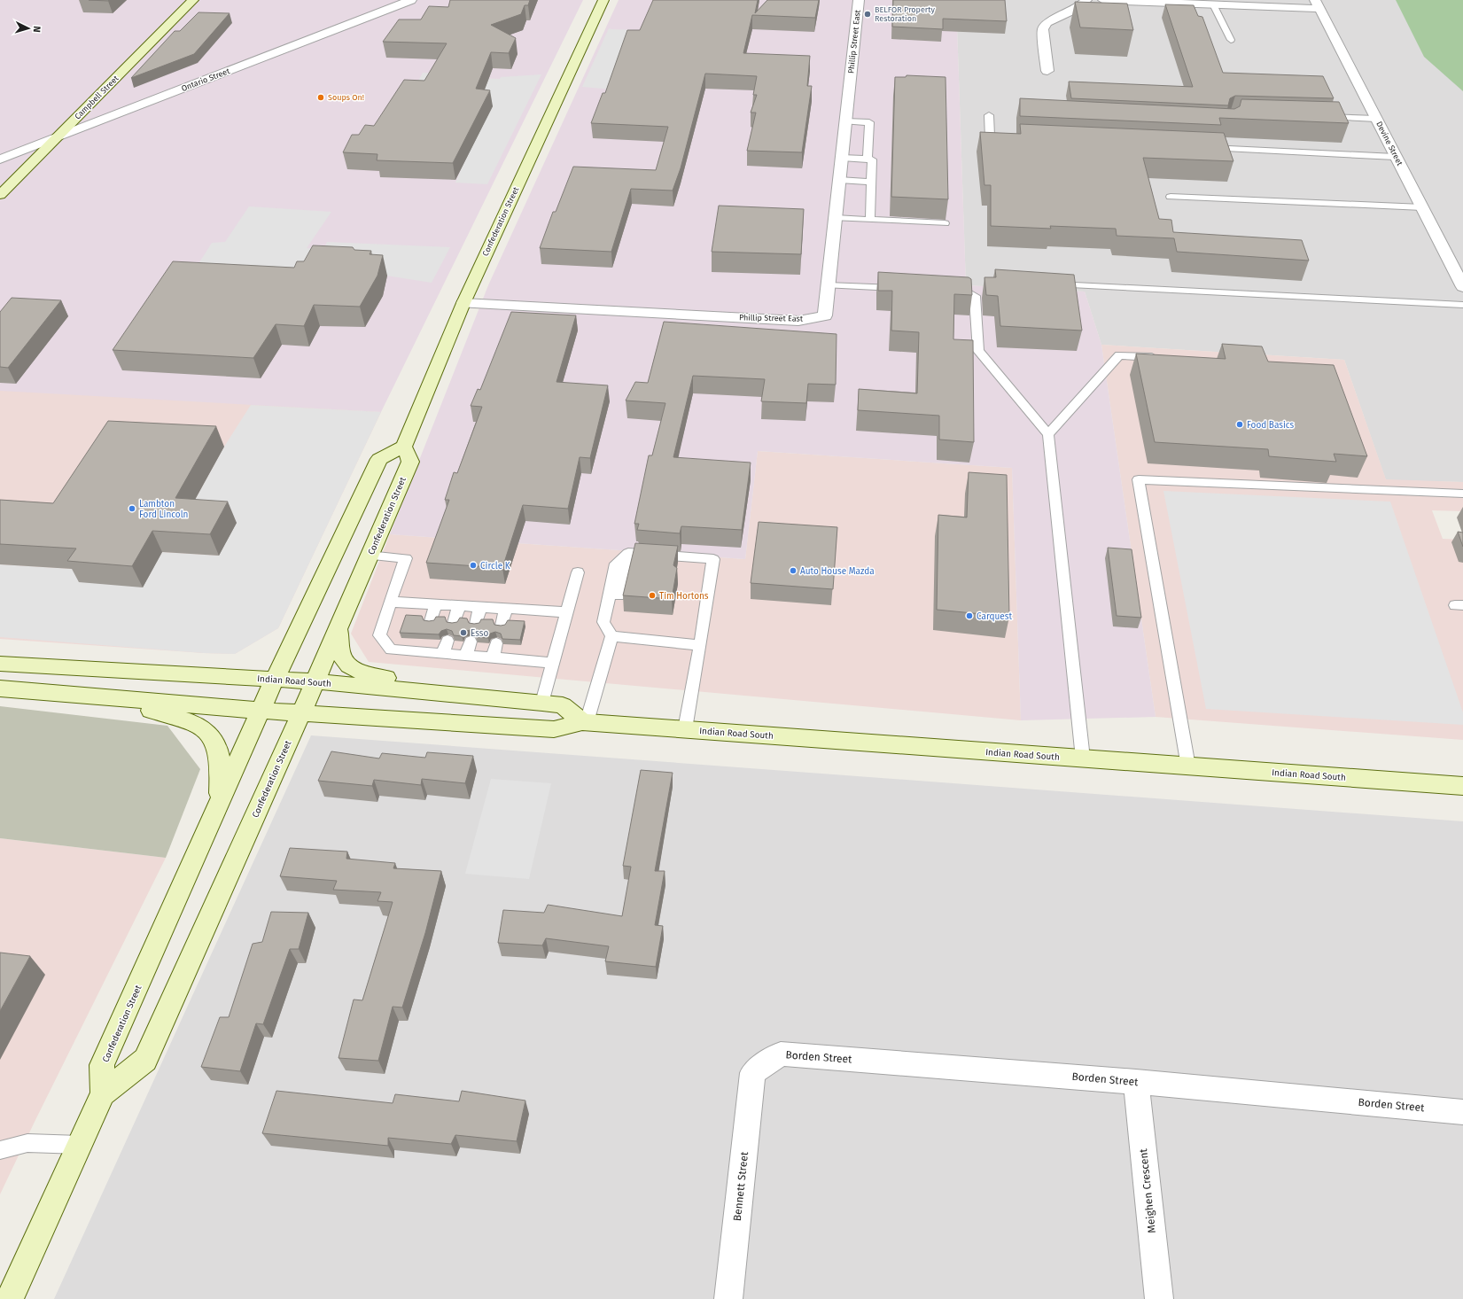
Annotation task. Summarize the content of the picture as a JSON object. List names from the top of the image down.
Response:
{
  "streets": {
    "main road": ["Campbell Street", "Confederation Street", "Indian Road South"],
    "street": [
      "Phillip Street East",
      "Ontario Street",
      "Devine Street",
      "Borden Street",
      "Bennett Street",
      "Meighen Crescent"
    ]
  },
  "crossings": [
    ["Phillip Street East", "Confederation Street"],
    ["Ontario Street", "Campbell Street"],
    ["Confederation Street", "Indian Road South"],
    ["Borden Street", "Bennett Street"],
    ["Borden Street", "Meighen Crescent"]
  ],
  "places": [
    "BELFOR Property Restoration",
    "Soups On!",
    "Food Basics",
    "Lambton Ford Lincoln",
    "Circle K",
    "Auto House Mazda",
    "Tim Hortons",
    "Carquest",
    "Esso"
  ],
  "north": "right"
}
